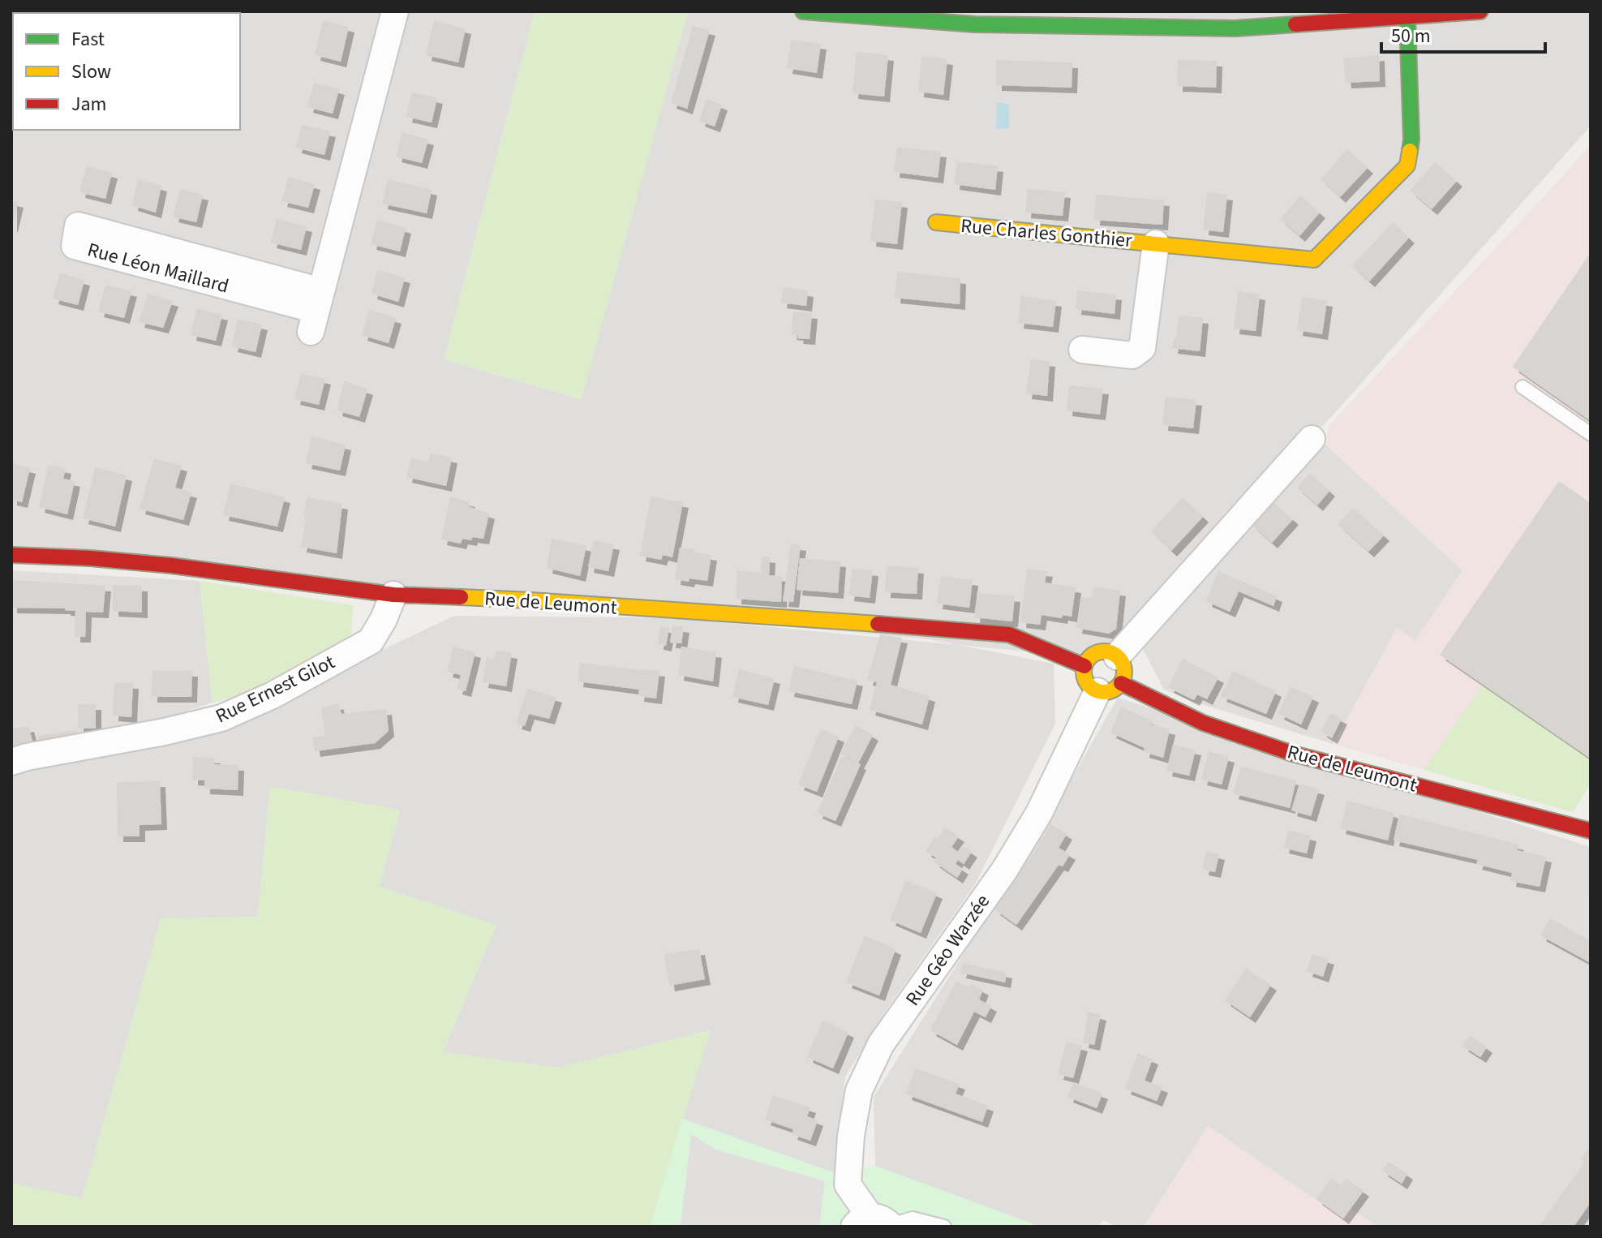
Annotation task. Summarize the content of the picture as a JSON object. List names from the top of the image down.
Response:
{
  "streets": {
    "street": [
      "Rue Charles Gonthier",
      "Rue Léon Maillard",
      "Rue de Leumont",
      "Rue Ernest Gilot",
      "Rue Géo Warzée"
    ]
  },
  "crossings": [
    ["Rue de Leumont", "Rue Ernest Gilot"],
    ["Rue de Leumont", "Rue Géo Warzée"]
  ],
  "legend": ["Fast", "Slow", "Jam"],
  "scale_bar": "50 m"
}
